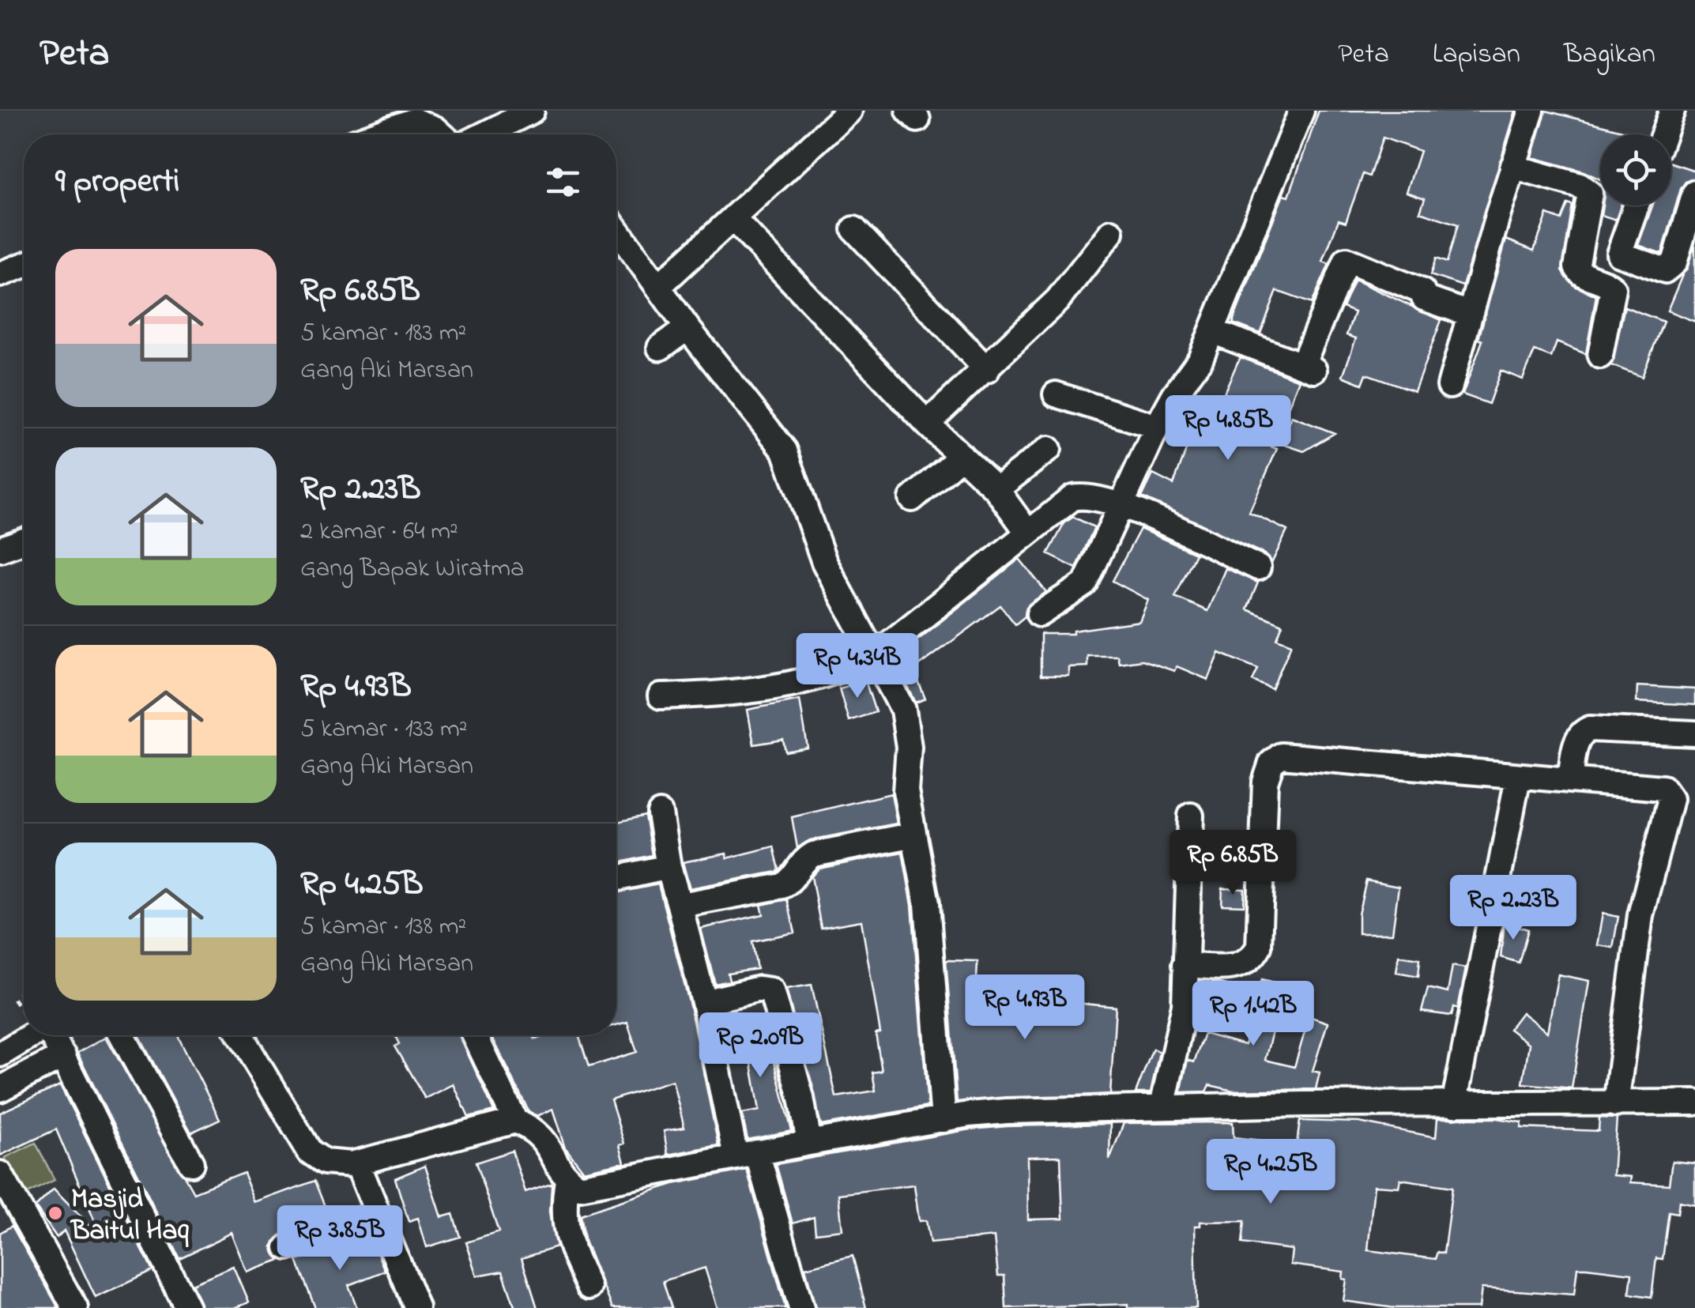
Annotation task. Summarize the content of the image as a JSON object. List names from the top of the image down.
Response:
{
  "places": ["Masjid Baitul Haq"],
  "page": {
    "header": "Peta",
    "nav": ["Peta", "Lapisan", "Bagikan"],
    "heading": "9 properti",
    "list": [
      {
        "name": "Rp 6.85B",
        "note": "5 kamar · 183 m² · Gang Aki Marsan"
      },
      {
        "name": "Rp 2.23B",
        "note": "2 kamar · 64 m² · Gang Bapak Wiratma"
      },
      {
        "name": "Rp 4.93B",
        "note": "5 kamar · 133 m² · Gang Aki Marsan"
      },
      {
        "name": "Rp 4.25B",
        "note": "5 kamar · 138 m² · Gang Aki Marsan"
      }
    ],
    "price": [
      "Rp 4.85B",
      "Rp 4.34B",
      "Rp 6.85B",
      "Rp 2.23B",
      "Rp 4.93B",
      "Rp 1.42B",
      "Rp 2.09B",
      "Rp 4.25B",
      "Rp 3.85B"
    ]
  }
}
